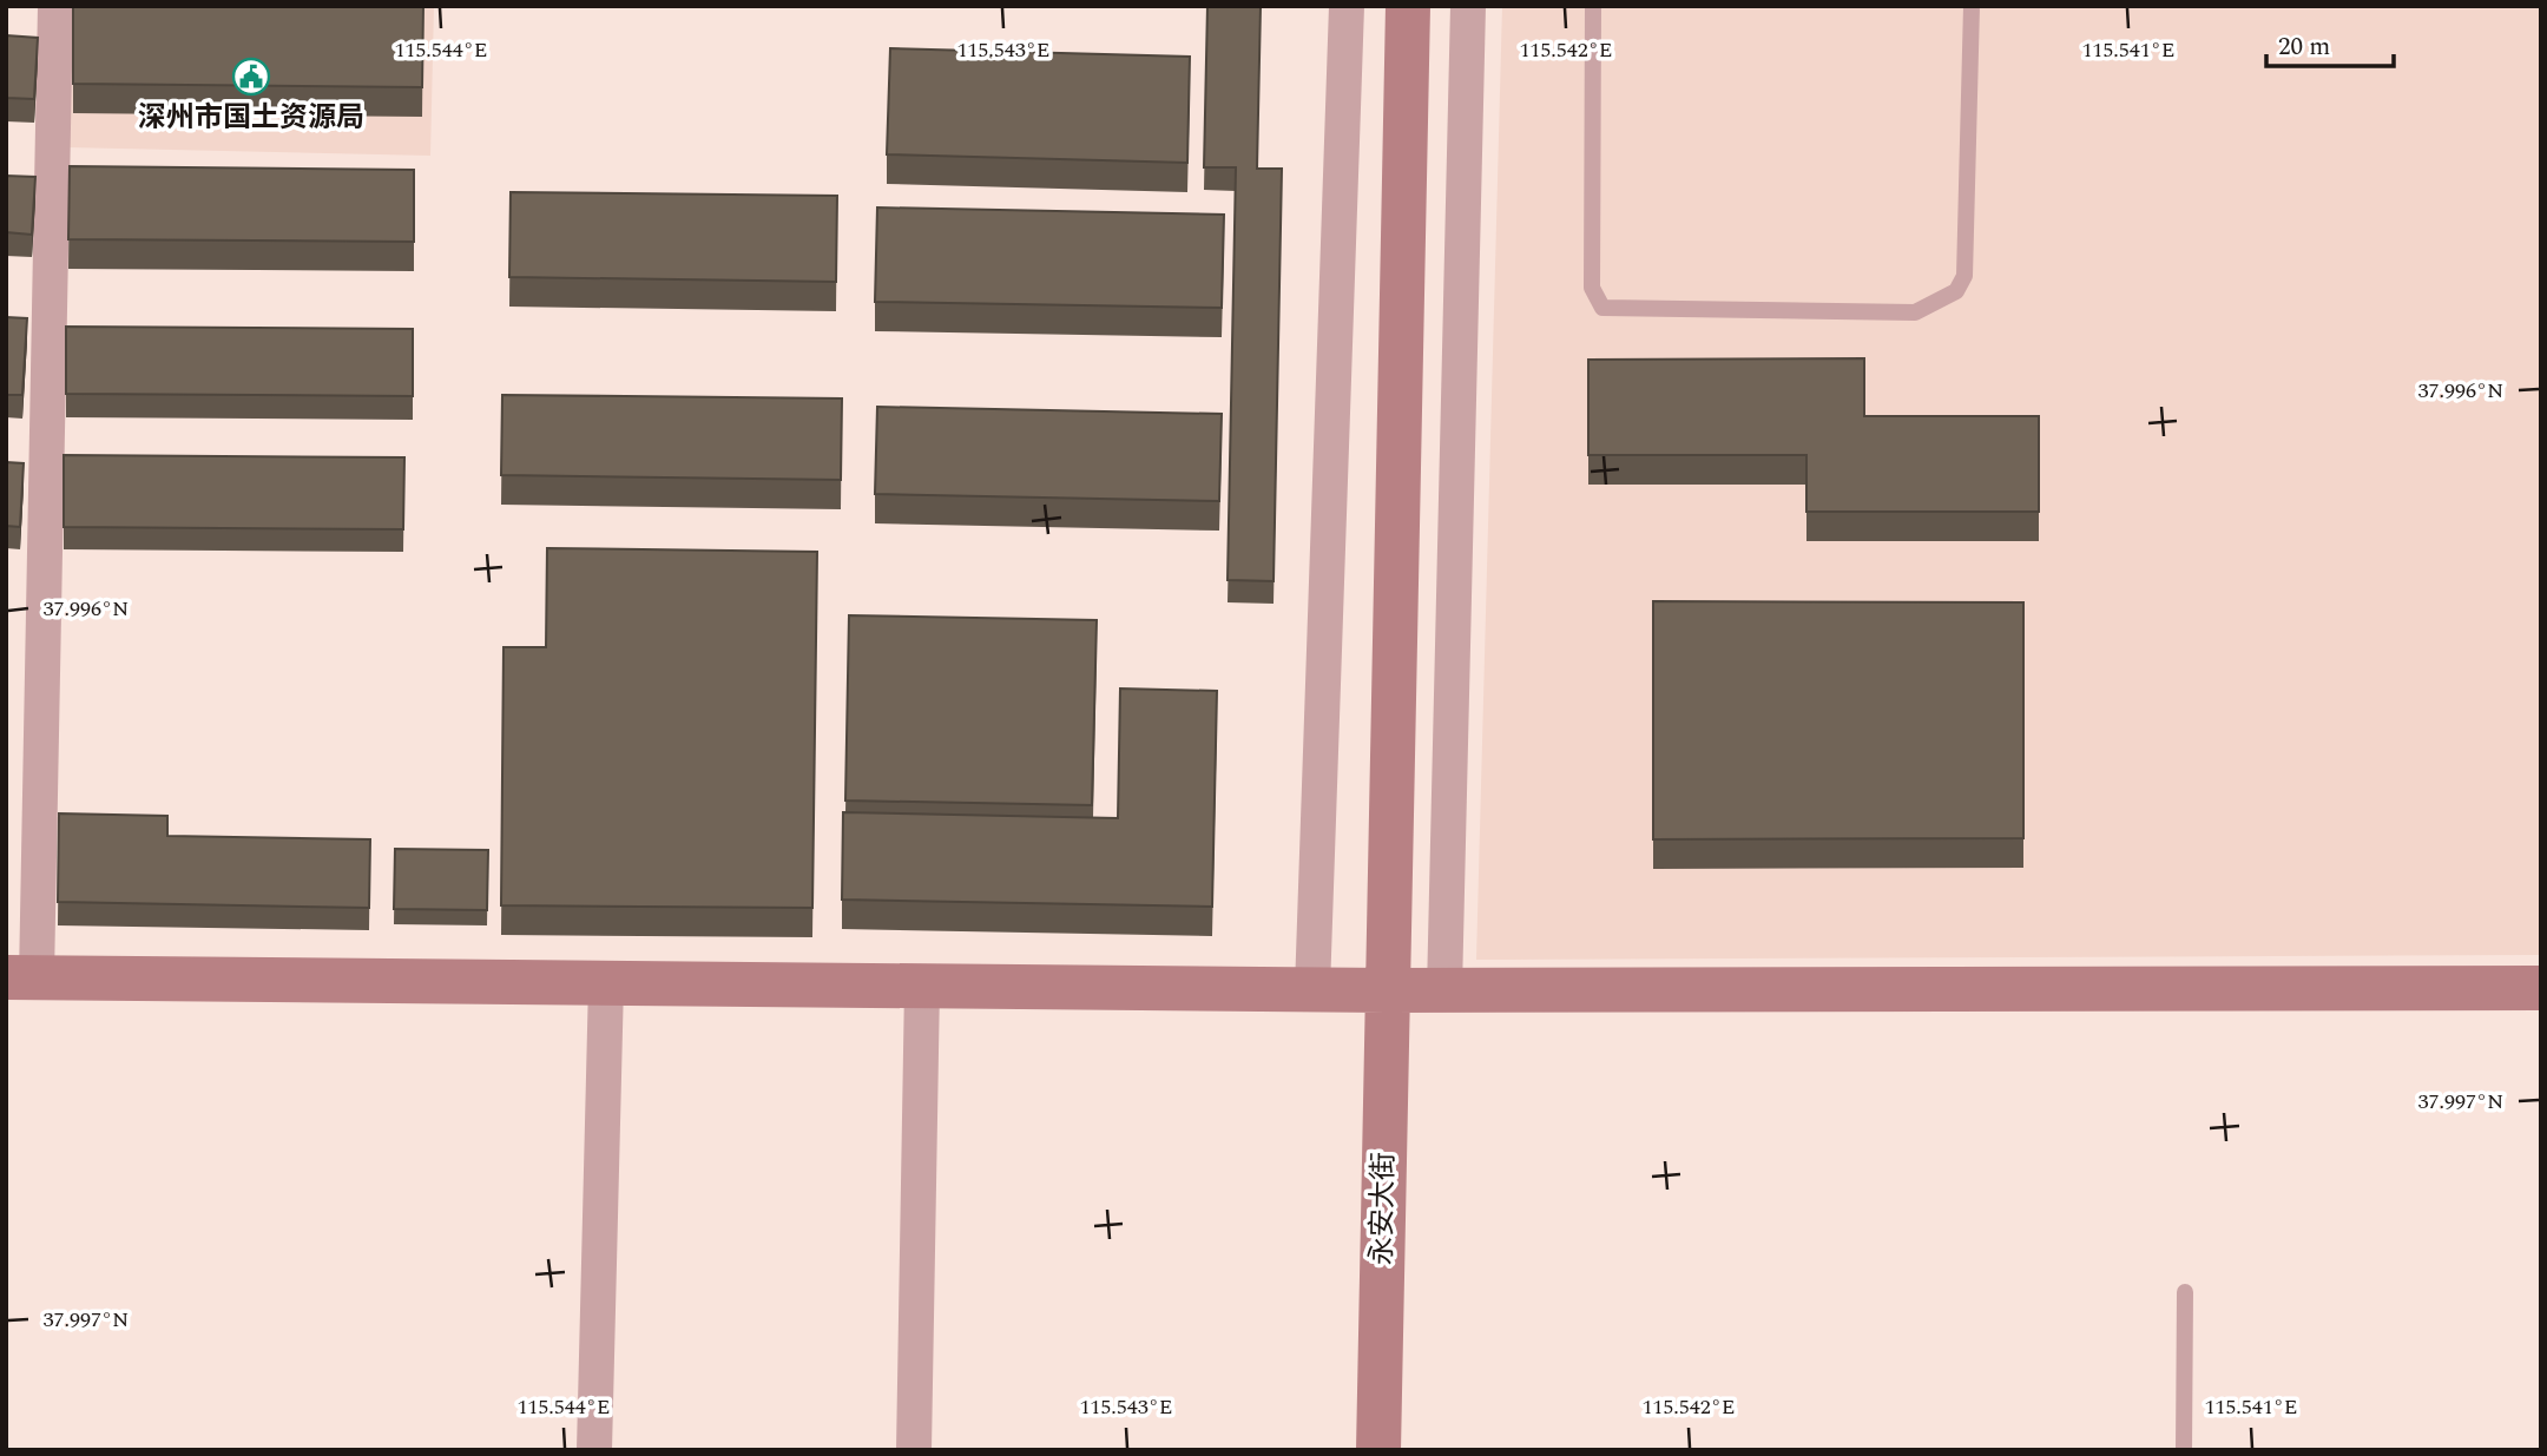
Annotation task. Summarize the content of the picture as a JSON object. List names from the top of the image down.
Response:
{
  "streets": {
    "street": ["永安大街"]
  },
  "places": {
    "public building": ["深州市国土资源局"]
  },
  "scale_bar": "20 m",
  "coordinates": [
    "115.544°E",
    "115.543°E",
    "115.542°E",
    "115.541°E",
    "37.996°N",
    "37.997°N"
  ]
}
